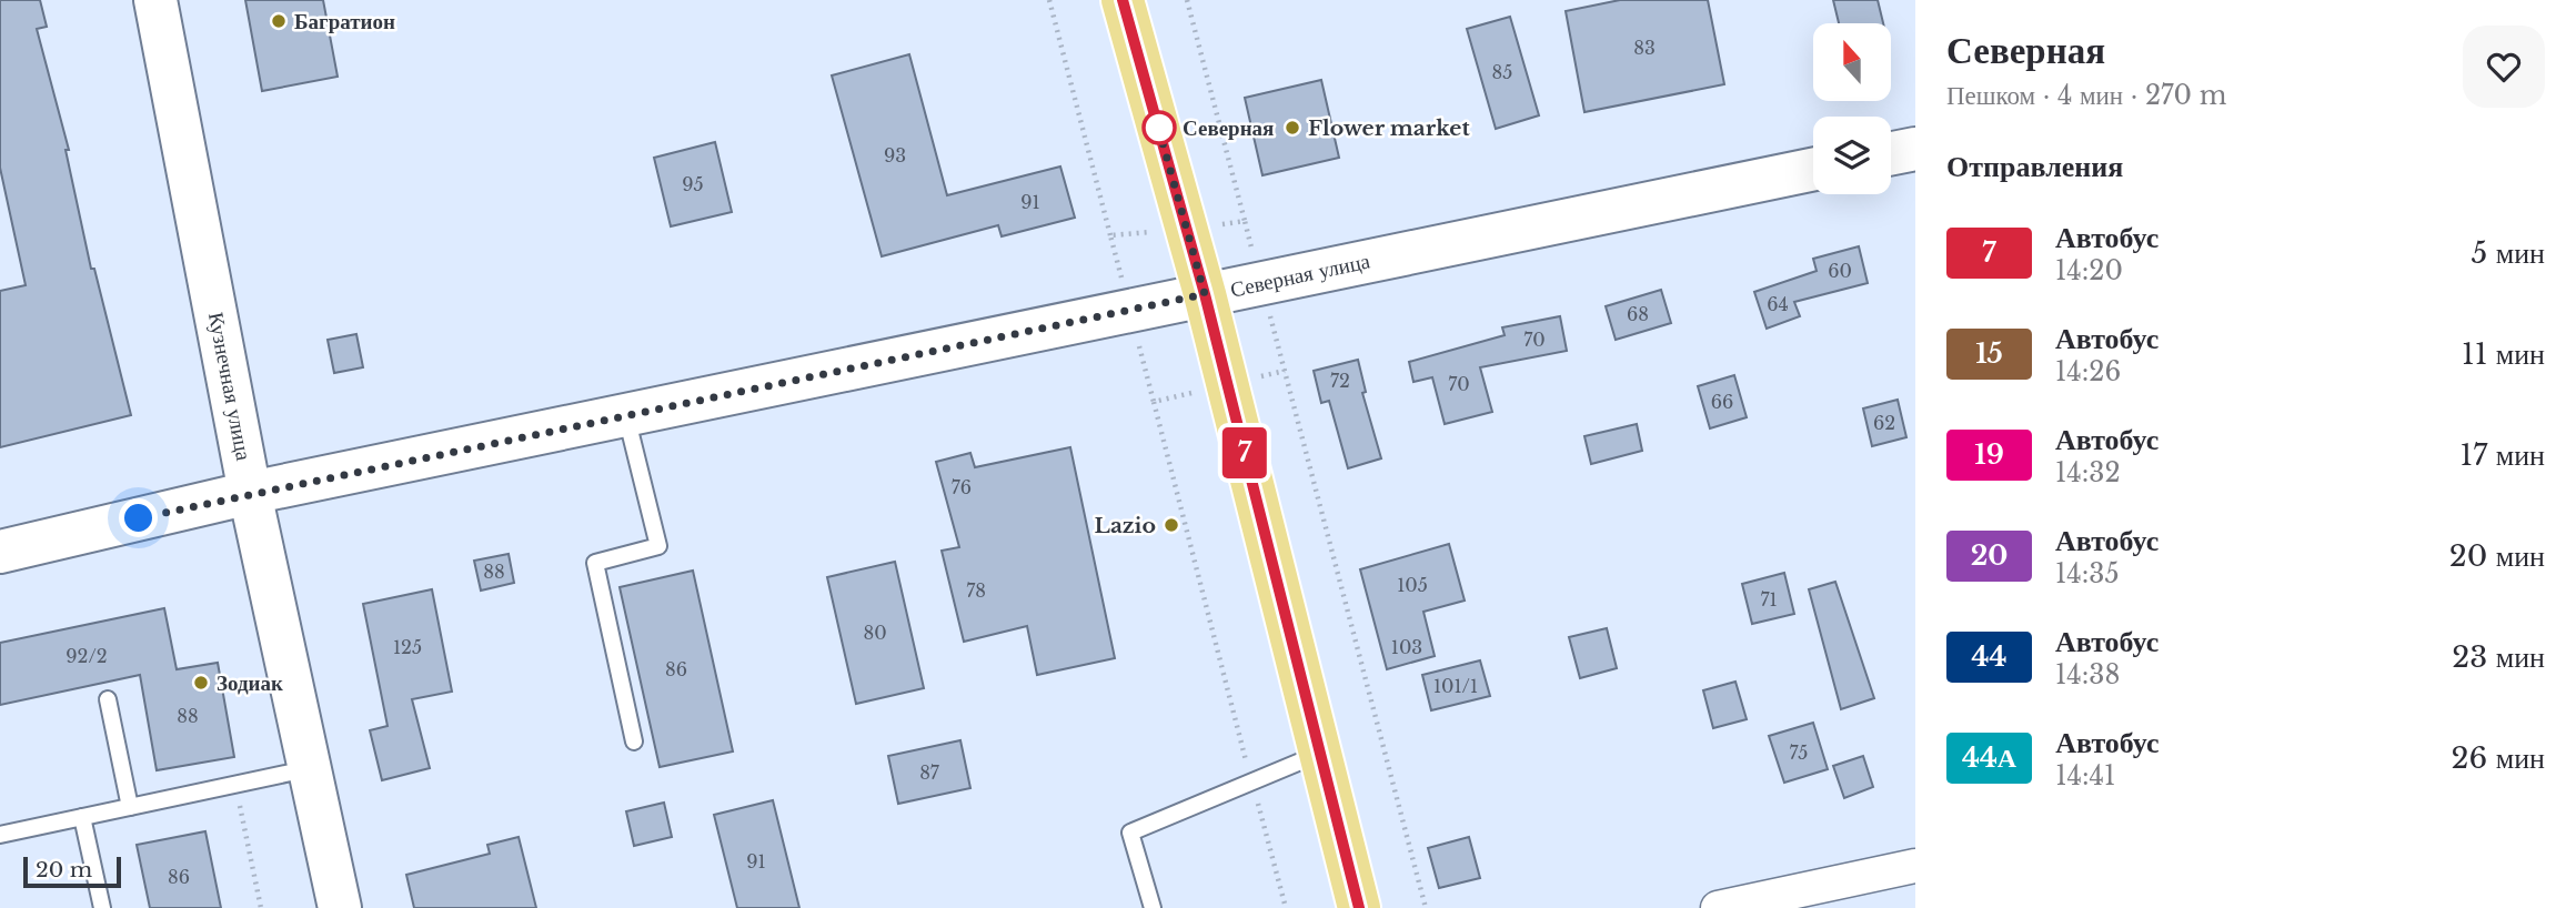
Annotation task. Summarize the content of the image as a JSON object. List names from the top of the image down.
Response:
{
  "streets": {
    "street": ["Северная улица", "Кузнечная улица"]
  },
  "crossings": [
    ["Северная улица", "Кузнечная улица"]
  ],
  "places": [
    "Багратион",
    "Северная",
    "Flower market",
    "Lazio",
    "Зодиак"
  ],
  "lines": ["bus line 7"],
  "house_numbers": [
    "83",
    "85",
    "93",
    "95",
    "91",
    "60",
    "64",
    "68",
    "70",
    "72",
    "70",
    "66",
    "62",
    "76",
    "88",
    "105",
    "78",
    "71",
    "80",
    "125",
    "103",
    "92/2",
    "86",
    "101/1",
    "88",
    "75",
    "87",
    "91",
    "86"
  ],
  "scale_bar": "20 m",
  "north": "top",
  "page": {
    "on_map": "7",
    "heading": [
      ["Северная", "Пешком · 4 мин · 270 m"],
      "Отправления"
    ],
    "list": [
      {
        "mark": "7",
        "name": "Автобус",
        "note": "14:20",
        "value": "5 мин"
      },
      {
        "mark": "15",
        "name": "Автобус",
        "note": "14:26",
        "value": "11 мин"
      },
      {
        "mark": "19",
        "name": "Автобус",
        "note": "14:32",
        "value": "17 мин"
      },
      {
        "mark": "20",
        "name": "Автобус",
        "note": "14:35",
        "value": "20 мин"
      },
      {
        "mark": "44",
        "name": "Автобус",
        "note": "14:38",
        "value": "23 мин"
      },
      {
        "mark": "44А",
        "name": "Автобус",
        "note": "14:41",
        "value": "26 мин"
      }
    ],
    "scale": "20 m"
  }
}
